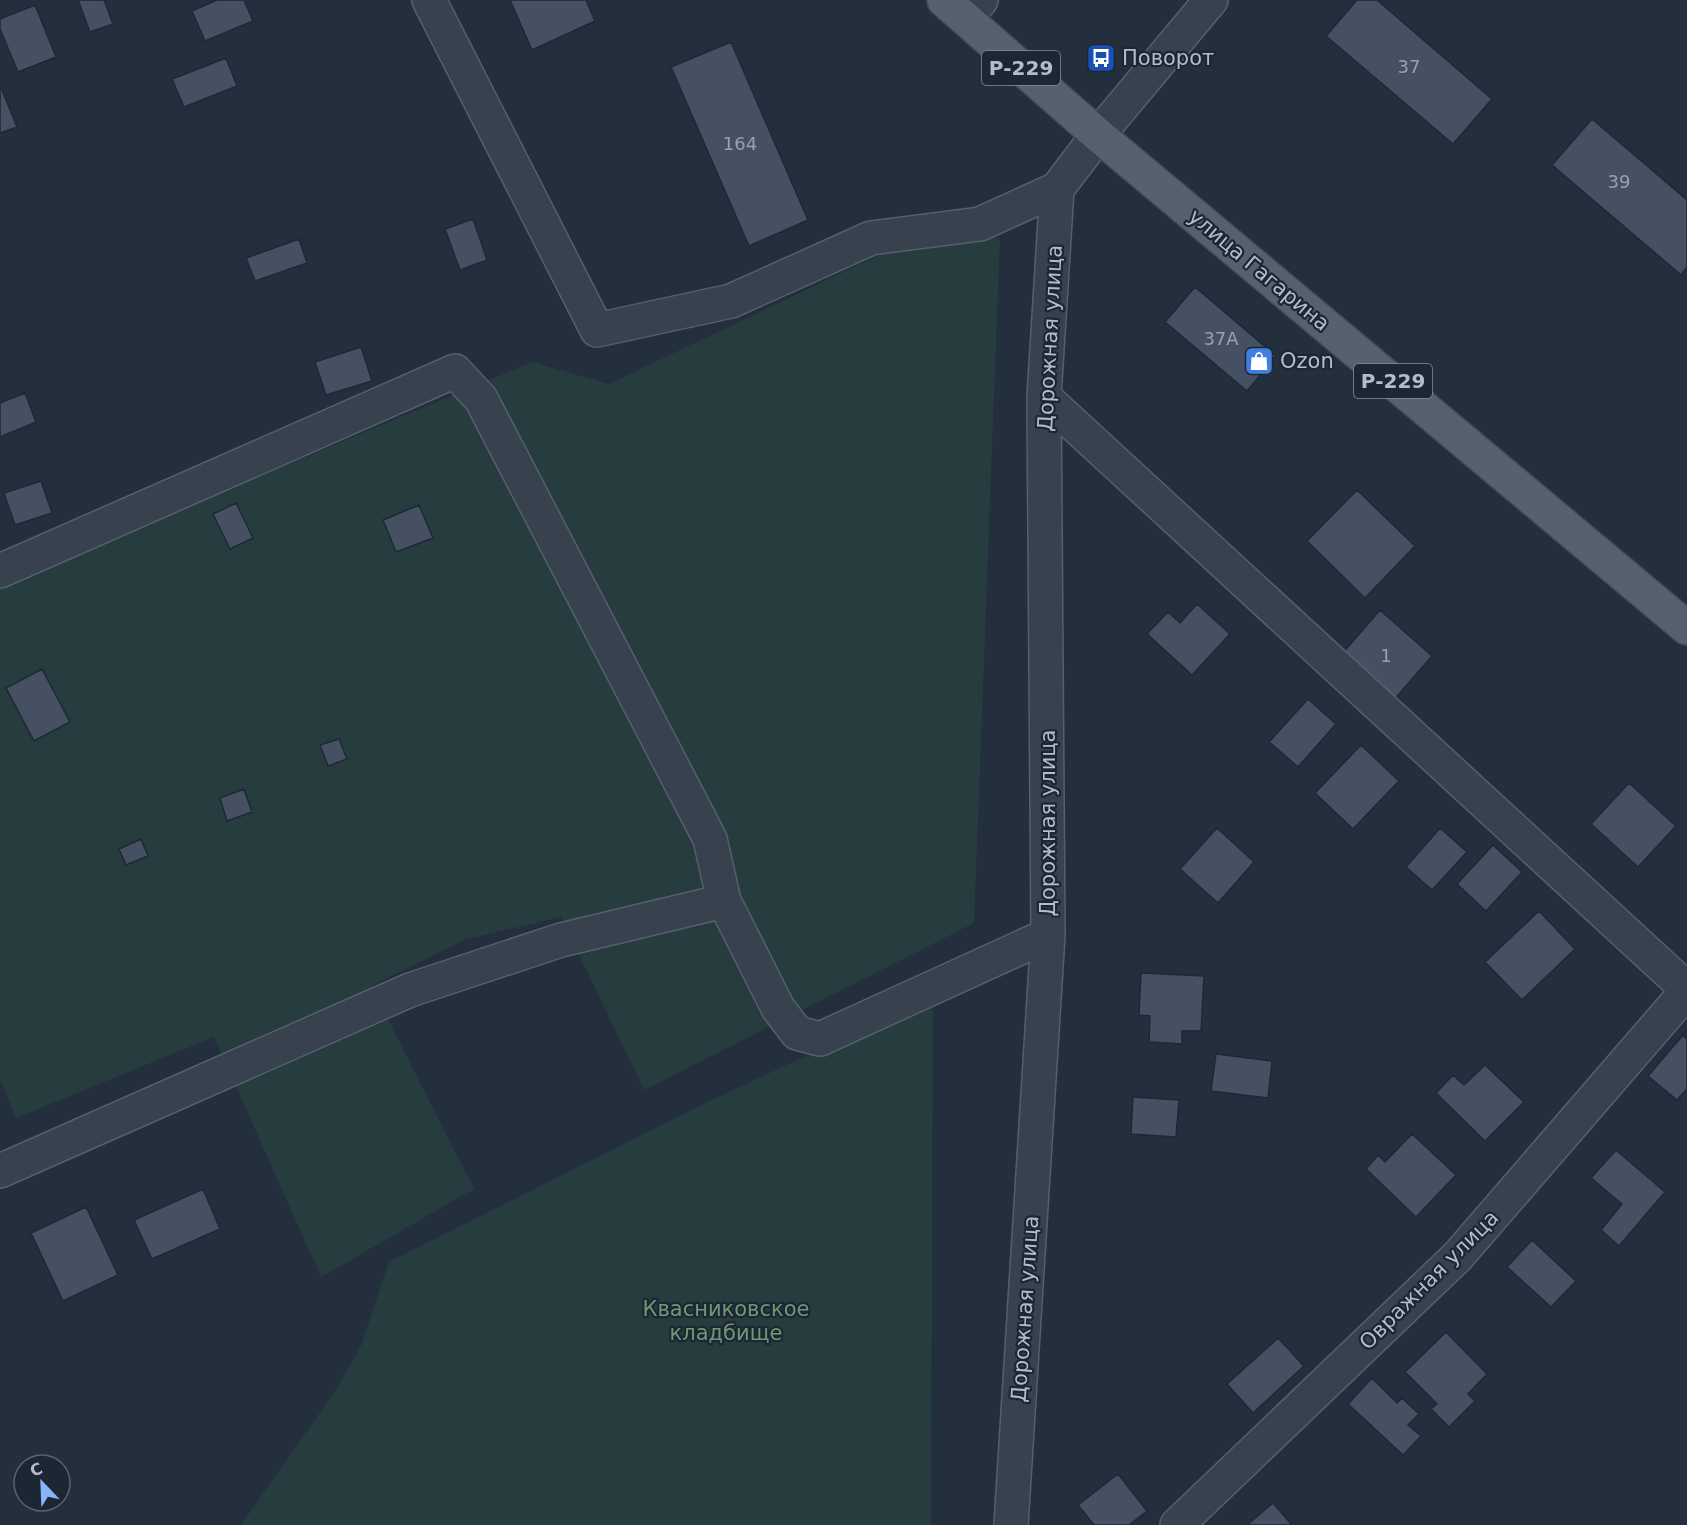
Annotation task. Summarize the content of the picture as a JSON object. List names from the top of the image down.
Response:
{
  "streets": {
    "main road": ["Р-229", "улица Гагарина"],
    "street": ["Дорожная улица", "Овражная улица"]
  },
  "parks": ["Квасниковское кладбище"],
  "places": {
    "bus stop": ["Поворот"],
    "shop": ["Ozon"]
  },
  "house_numbers": [
    "37",
    "164",
    "39",
    "37А",
    "1"
  ],
  "north": "top left"
}
